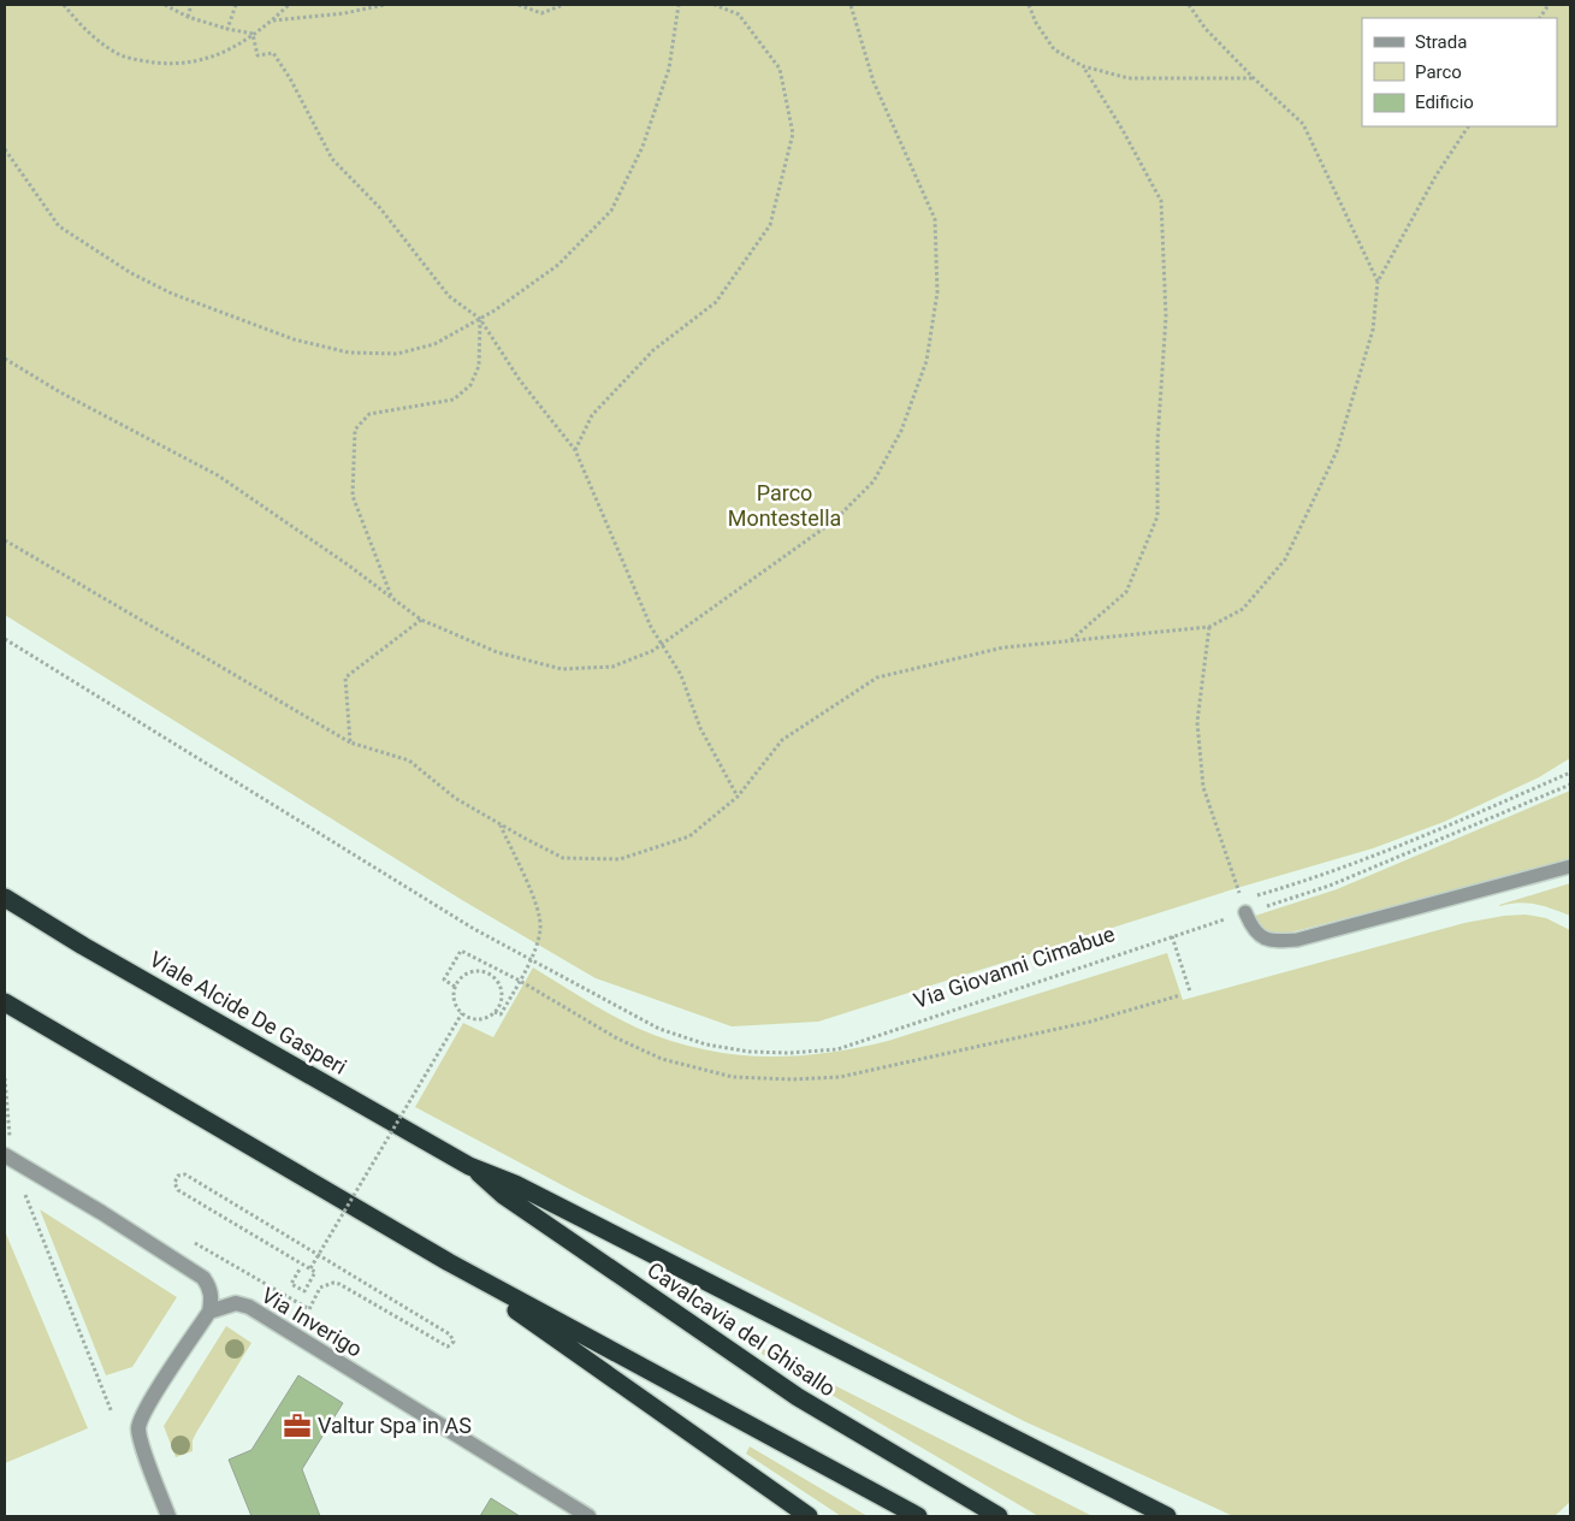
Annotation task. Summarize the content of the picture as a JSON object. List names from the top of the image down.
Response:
{
  "streets": {
    "highway": ["Viale Alcide De Gasperi", "Cavalcavia del Ghisallo"],
    "street": ["Via Inverigo"],
    "path": ["Via Giovanni Cimabue"]
  },
  "crossings": [
    ["Viale Alcide De Gasperi", "Cavalcavia del Ghisallo"]
  ],
  "parks": ["Parco Montestella"],
  "places": {
    "office": ["Valtur Spa in AS"]
  },
  "legend": ["Strada", "Parco", "Edificio"]
}
